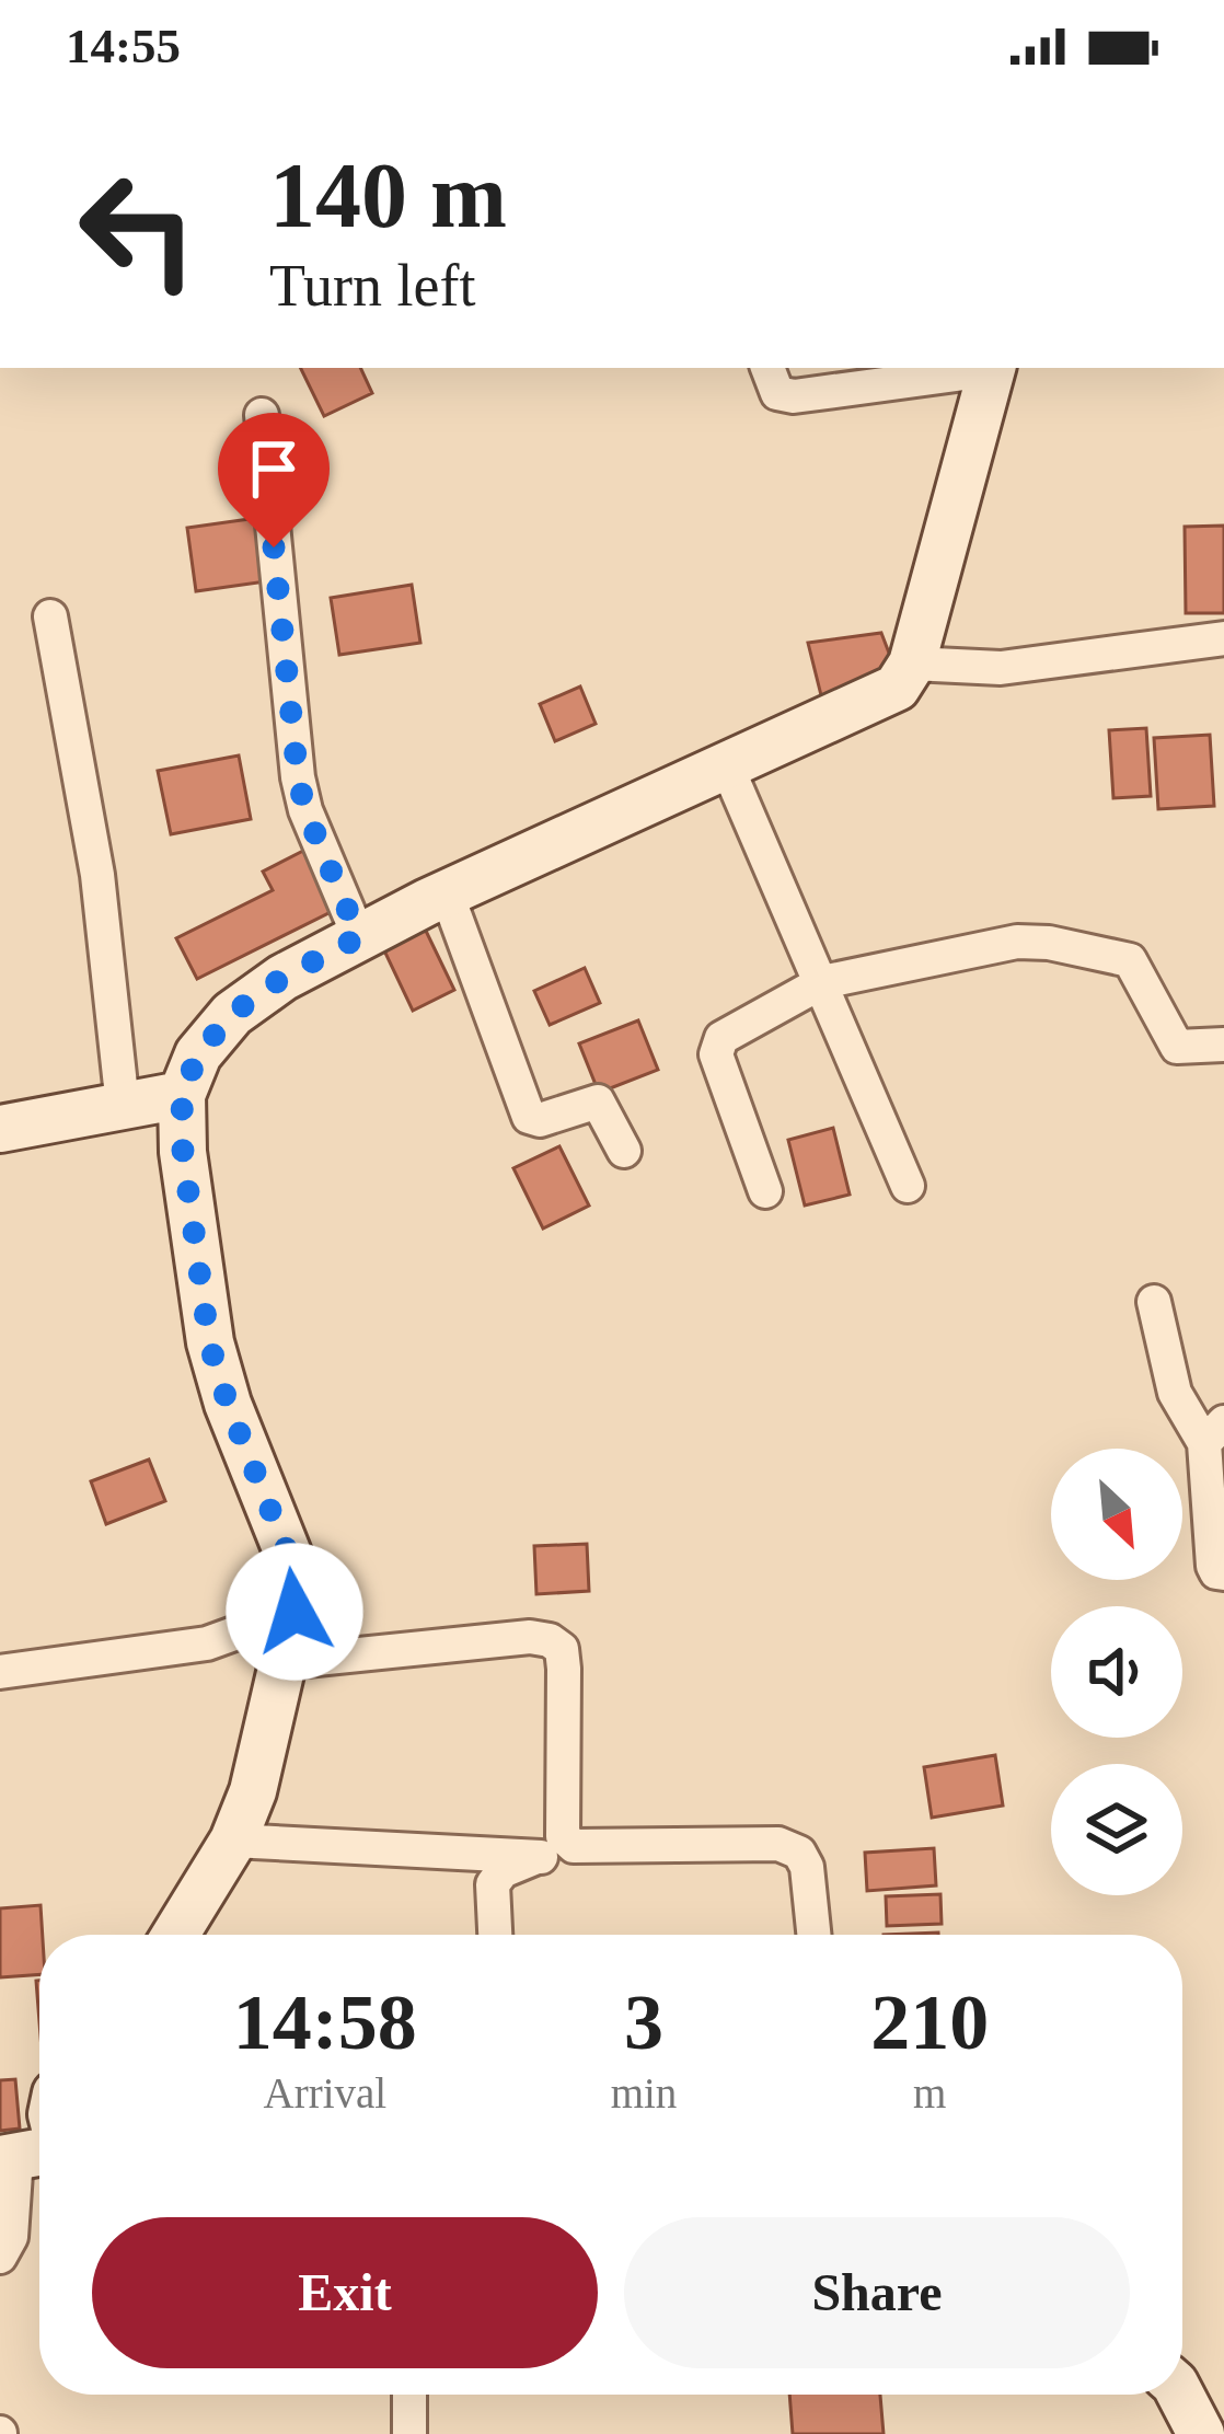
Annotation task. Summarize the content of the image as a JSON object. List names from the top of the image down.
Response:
{
  "north": "bottom right",
  "page": {
    "status": "14:55",
    "turn": ["140 m", "Turn left"],
    "eta": [
      "14:58",
      "Arrival",
      "3",
      "min",
      "210",
      "m"
    ],
    "buttons": ["Exit", "Share"]
  }
}
